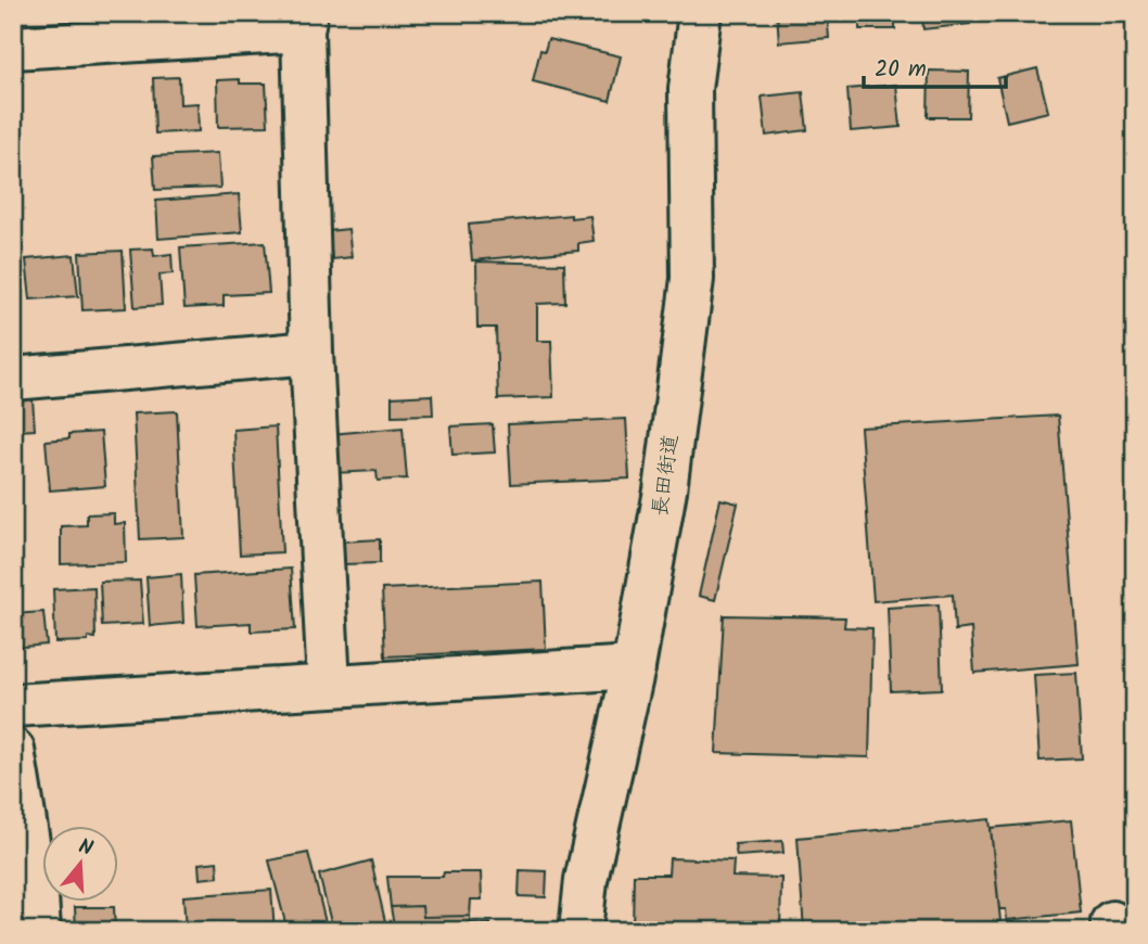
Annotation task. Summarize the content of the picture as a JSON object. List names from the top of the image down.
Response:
{
  "streets": {
    "street": ["長田街道"]
  },
  "scale_bar": "20 m",
  "north": "top"
}
